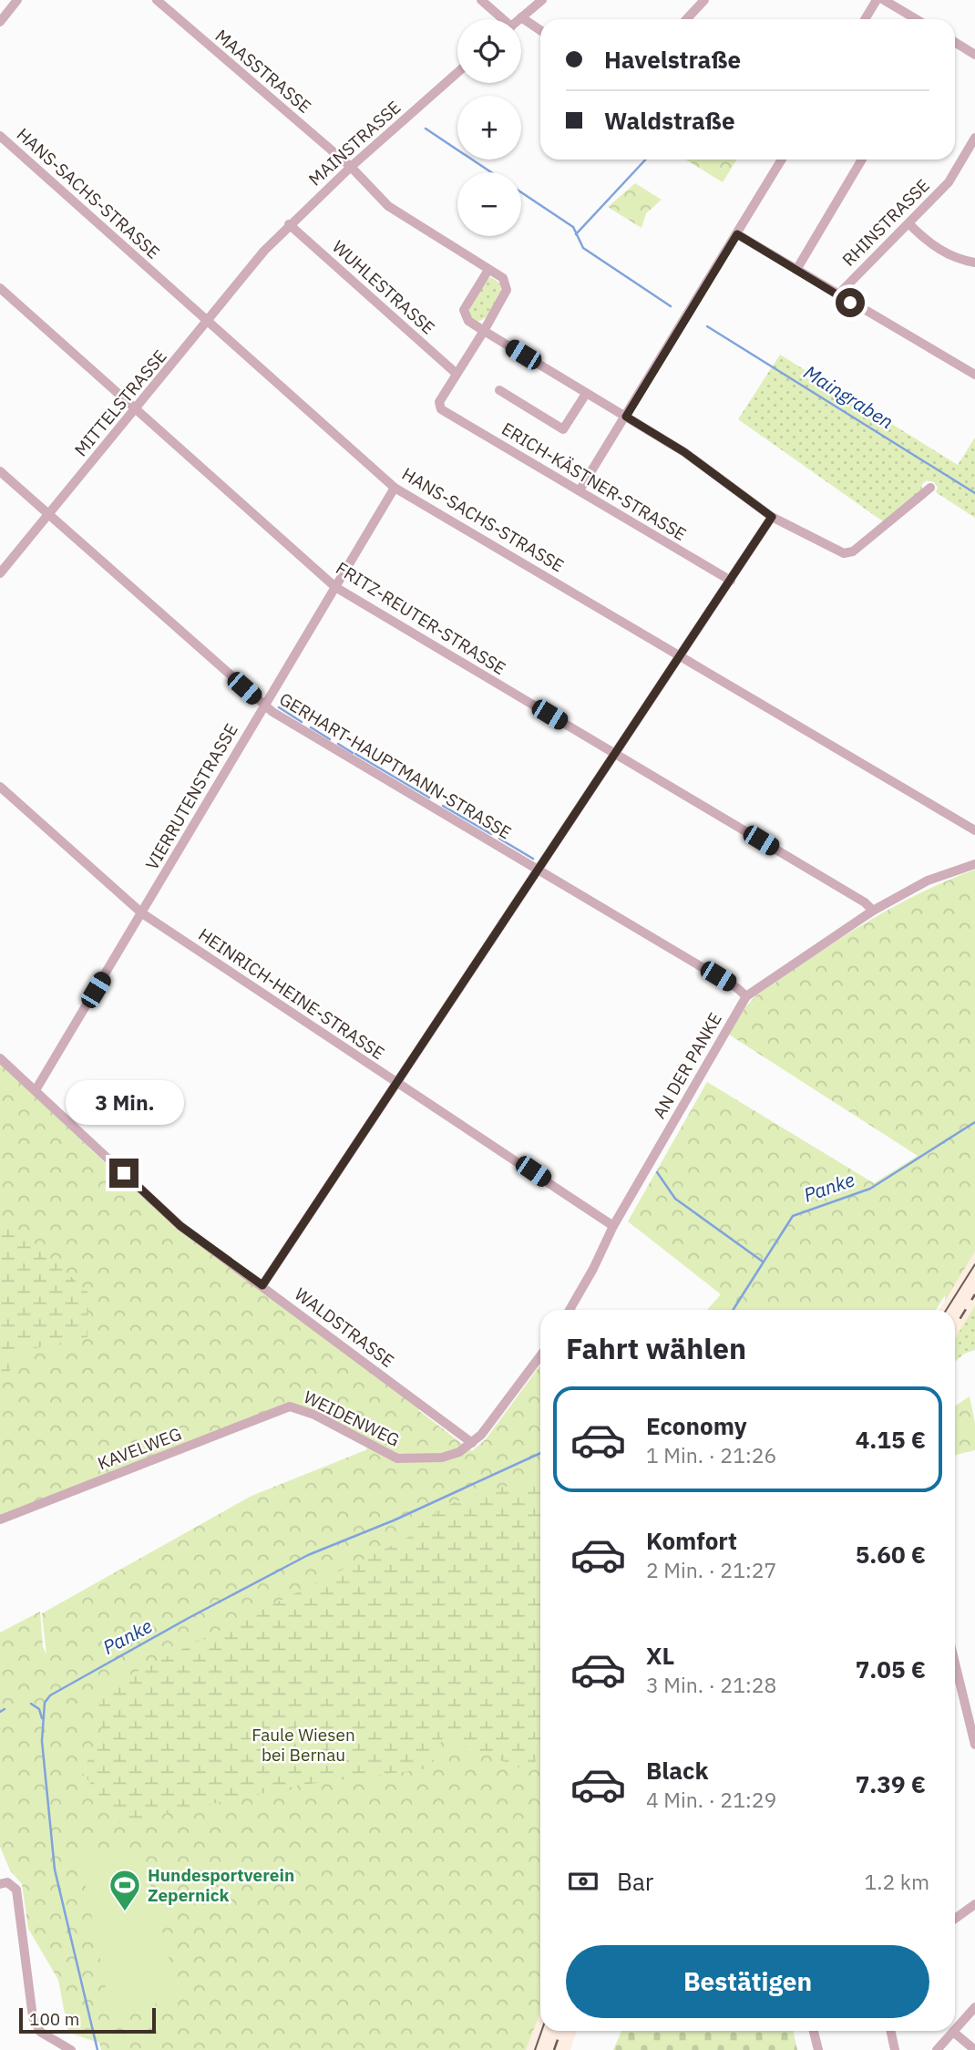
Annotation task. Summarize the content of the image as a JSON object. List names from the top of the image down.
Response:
{
  "streets": {
    "street": [
      "MAASSTRASSE",
      "MAINSTRASSE",
      "HANS-SACHS-STRASSE",
      "RHINSTRASSE",
      "WUHLESTRASSE",
      "MITTELSTRASSE",
      "ERICH-KÄSTNER-STRASSE",
      "FRITZ-REUTER-STRASSE",
      "GERHART-HAUPTMANN-STRASSE",
      "VIERRUTENSTRASSE",
      "HEINRICH-HEINE-STRASSE",
      "AN DER PANKE",
      "WALDSTRASSE",
      "WEIDENWEG",
      "KAVELWEG"
    ]
  },
  "crossings": [
    ["MAASSTRASSE", "MAINSTRASSE"],
    ["MAINSTRASSE", "WUHLESTRASSE"],
    ["MAINSTRASSE", "MITTELSTRASSE"],
    ["HANS-SACHS-STRASSE", "MITTELSTRASSE"],
    ["HANS-SACHS-STRASSE", "VIERRUTENSTRASSE"],
    ["WUHLESTRASSE", "ERICH-KÄSTNER-STRASSE"],
    ["MITTELSTRASSE", "FRITZ-REUTER-STRASSE"],
    ["MITTELSTRASSE", "GERHART-HAUPTMANN-STRASSE"],
    ["FRITZ-REUTER-STRASSE", "VIERRUTENSTRASSE"],
    ["FRITZ-REUTER-STRASSE", "AN DER PANKE"],
    ["GERHART-HAUPTMANN-STRASSE", "VIERRUTENSTRASSE"],
    ["GERHART-HAUPTMANN-STRASSE", "AN DER PANKE"],
    ["VIERRUTENSTRASSE", "HEINRICH-HEINE-STRASSE"],
    ["VIERRUTENSTRASSE", "WALDSTRASSE"],
    ["HEINRICH-HEINE-STRASSE", "AN DER PANKE"],
    ["WALDSTRASSE", "WEIDENWEG"],
    ["WEIDENWEG", "KAVELWEG"]
  ],
  "water": ["Maingraben", "Panke"],
  "parks": ["Faule Wiesen bei Bernau"],
  "places": {
    "sports": ["Hundesportverein Zepernick"]
  },
  "scale_bar": "100 m",
  "page": {
    "map_buttons": ["+", "−"],
    "banner": ["Havelstraße", "Waldstraße"],
    "bubble": "3 Min.",
    "heading": "Fahrt wählen",
    "list": [
      {
        "name": "Economy",
        "note": "1 Min. · 21:26",
        "value": "4.15 €"
      },
      {
        "name": "Komfort",
        "note": "2 Min. · 21:27",
        "value": "5.60 €"
      },
      {
        "name": "XL",
        "note": "3 Min. · 21:28",
        "value": "7.05 €"
      },
      {
        "name": "Black",
        "note": "4 Min. · 21:29",
        "value": "7.39 €"
      }
    ],
    "pay": ["Bar", "1.2 km"],
    "buttons": "Bestätigen",
    "scale": "100 m"
  }
}
